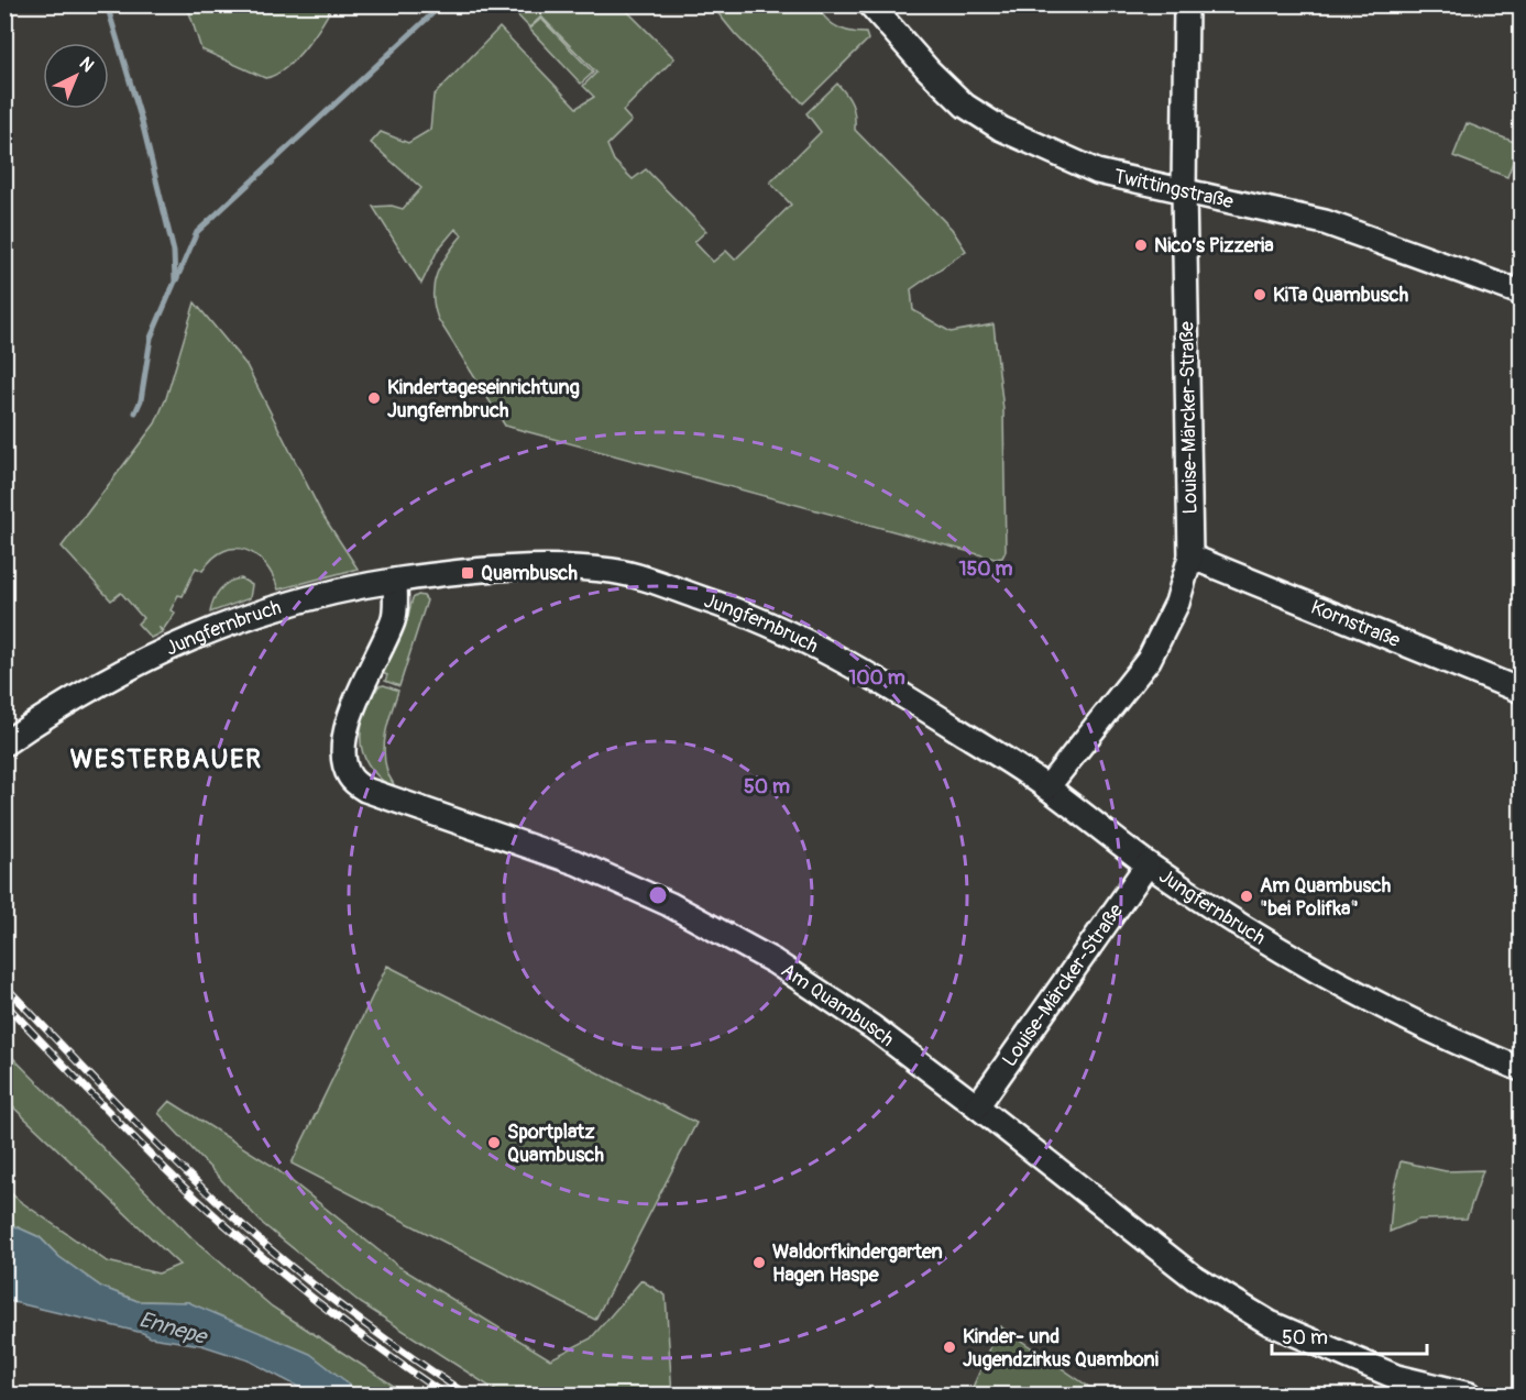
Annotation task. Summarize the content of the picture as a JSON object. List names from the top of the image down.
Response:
{
  "streets": {
    "street": [
      "Twittingstraße",
      "Louise-Märcker-Straße",
      "Jungfernbruch",
      "Kornstraße",
      "Am Quambusch"
    ]
  },
  "crossings": [
    ["Twittingstraße", "Louise-Märcker-Straße"],
    ["Louise-Märcker-Straße", "Jungfernbruch"],
    ["Louise-Märcker-Straße", "Kornstraße"],
    ["Louise-Märcker-Straße", "Am Quambusch"],
    ["Jungfernbruch", "Am Quambusch"]
  ],
  "districts": ["WESTERBAUER"],
  "water": ["Ennepe"],
  "places": {
    "other": [
      "Nico’s Pizzeria",
      "KiTa Quambusch",
      "Kindertageseinrichtung Jungfernbruch",
      "Am Quambusch \"bei Polifka\"",
      "Sportplatz Quambusch",
      "Waldorfkindergarten Hagen Haspe",
      "Kinder- und Jugendzirkus Quamboni"
    ],
    "transit": ["Quambusch"]
  },
  "scale_bar": "50 m",
  "north": "top right",
  "rings": ["150 m", "100 m", "50 m"]
}
